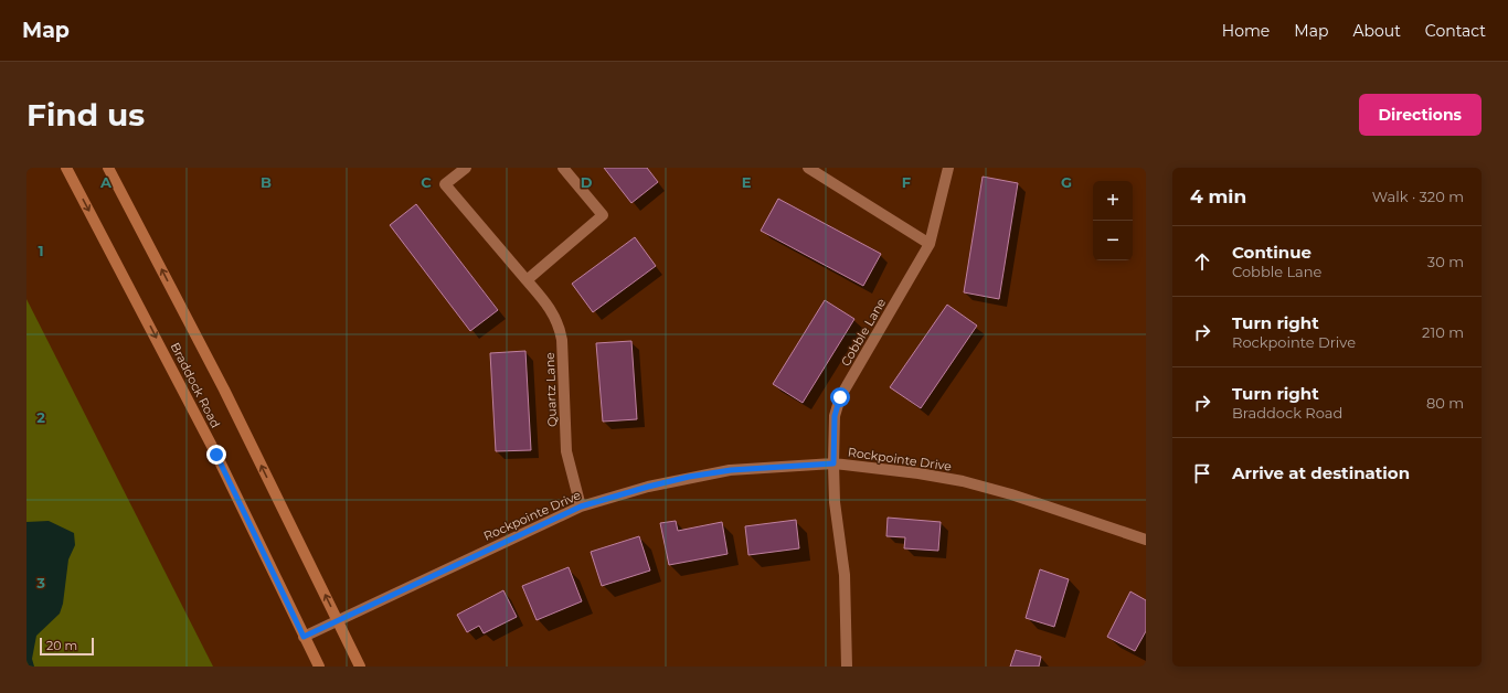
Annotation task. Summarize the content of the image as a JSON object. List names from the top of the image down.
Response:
{
  "streets": {
    "main road": ["Braddock Road"],
    "street": ["Cobble Lane", "Quartz Lane", "Rockpointe Drive"]
  },
  "crossings": [
    ["Cobble Lane", "Rockpointe Drive"],
    ["Braddock Road", "Rockpointe Drive"],
    ["Quartz Lane", "Rockpointe Drive"]
  ],
  "scale_bar": "20 m",
  "page": {
    "header": "Map",
    "nav": [
      "Home",
      "Map",
      "About",
      "Contact"
    ],
    "buttons": "Directions",
    "title": "Find us",
    "heading": ["4 min", "Walk · 320 m"],
    "map_buttons": ["+", "−"],
    "list": [
      ["Continue", "Cobble Lane", "30 m"],
      ["Turn right", "Rockpointe Drive", "210 m"],
      ["Turn right", "Braddock Road", "80 m"],
      "Arrive at destination"
    ],
    "scale": "20 m"
  },
  "grid": {
    "columns": [
      "A",
      "B",
      "C",
      "D",
      "E",
      "F",
      "G"
    ],
    "rows": ["1", "2", "3"]
  }
}
